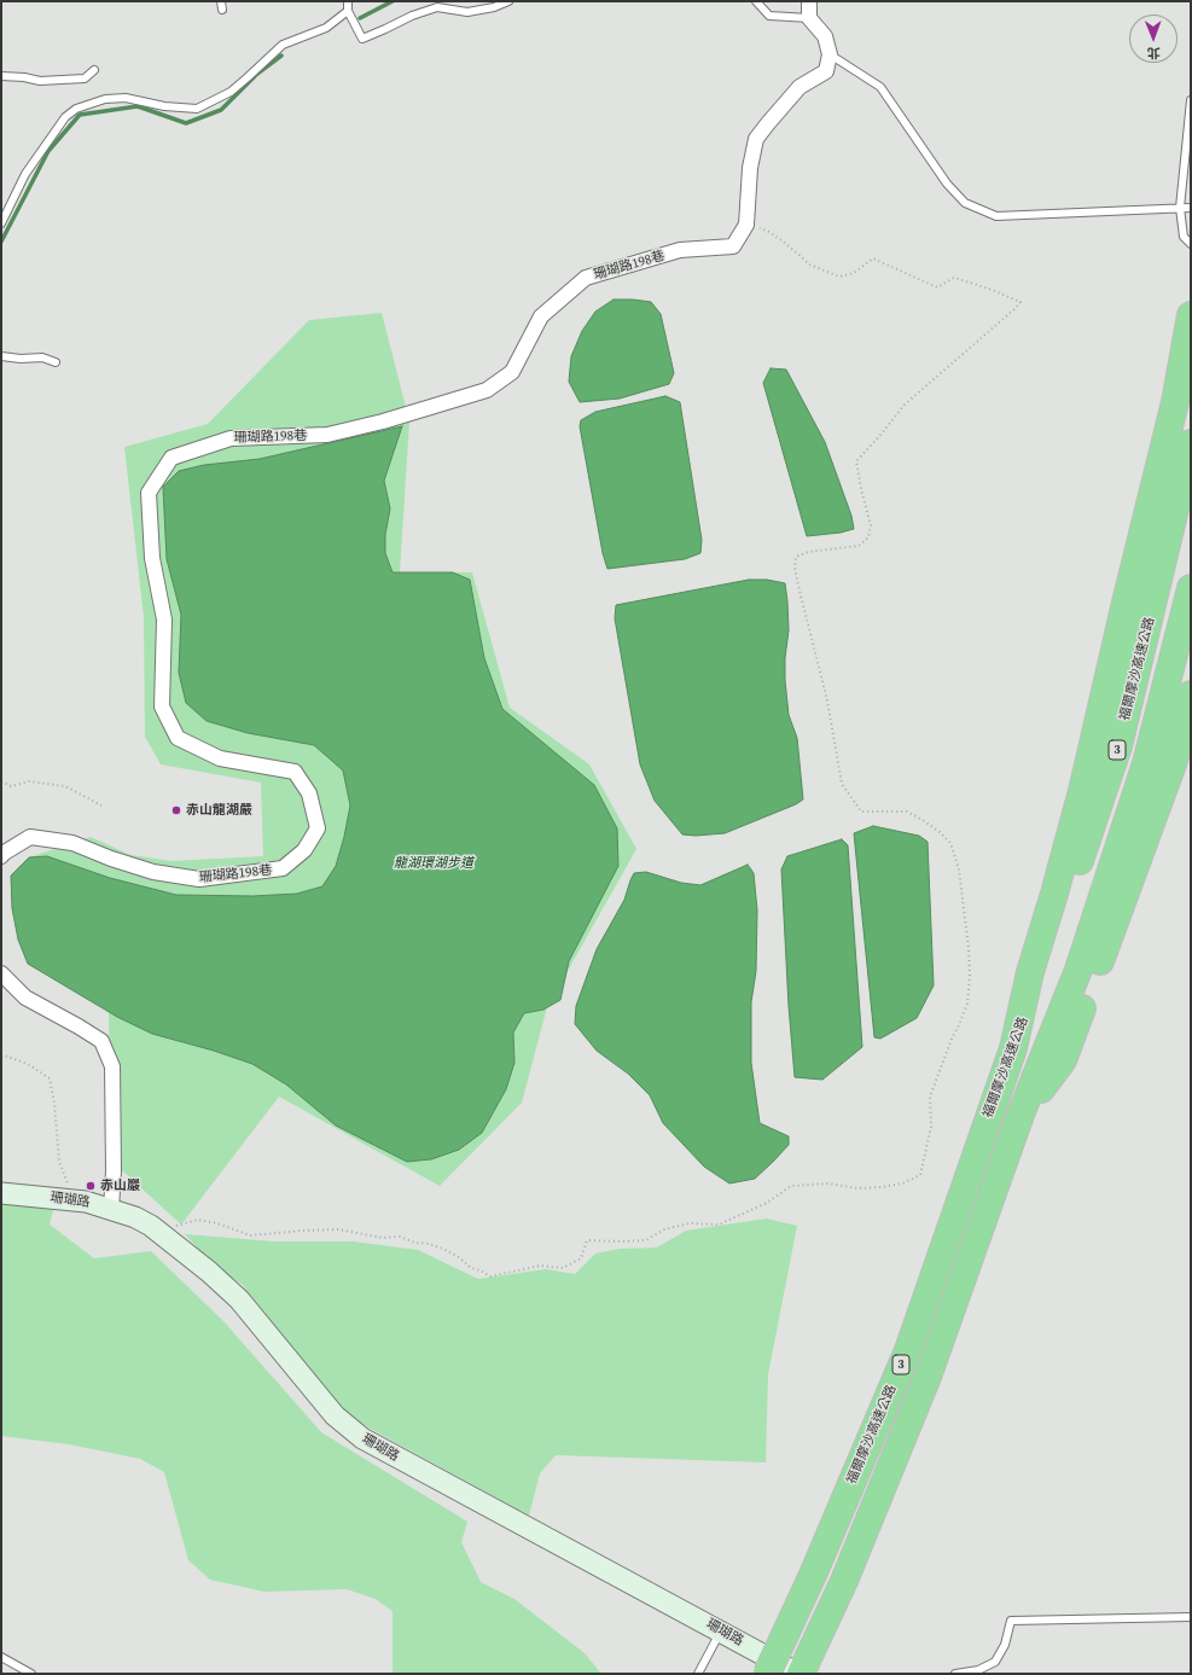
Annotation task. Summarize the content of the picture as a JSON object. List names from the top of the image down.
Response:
{
  "streets": {
    "highway": ["福爾摩沙高速公路", "3"],
    "street": ["珊瑚路198巷", "珊瑚路"]
  },
  "crossings": [
    ["3", "珊瑚路"]
  ],
  "parks": ["龍湖環湖步道"],
  "places": ["赤山龍湖嚴", "赤山巖"],
  "north": "bottom"
}
